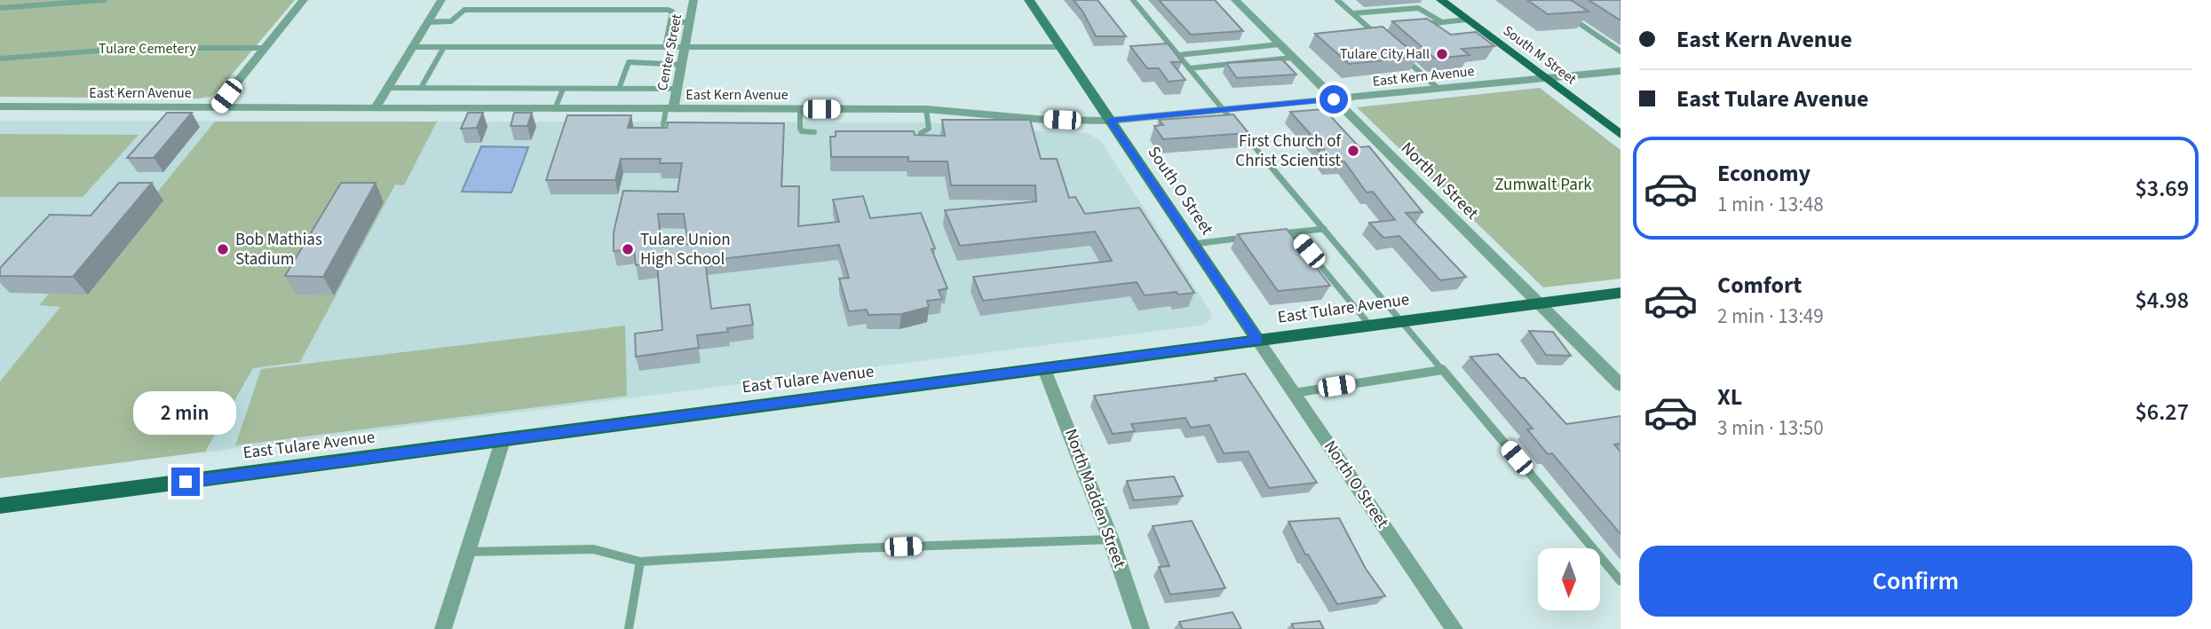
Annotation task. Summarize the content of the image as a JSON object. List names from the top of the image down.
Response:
{
  "streets": {
    "main road": ["South M Street", "South O Street", "East Tulare Avenue"],
    "street": [
      "Center Street",
      "East Kern Avenue",
      "North N Street",
      "North O Street",
      "North Madden Street"
    ]
  },
  "crossings": [
    ["Center Street", "East Kern Avenue"],
    ["South M Street", "East Kern Avenue"],
    ["East Kern Avenue", "North N Street"],
    ["East Kern Avenue", "South O Street"],
    ["North N Street", "East Tulare Avenue"],
    ["South O Street", "East Tulare Avenue"],
    ["South O Street", "North O Street"],
    ["East Tulare Avenue", "North O Street"],
    ["East Tulare Avenue", "North Madden Street"]
  ],
  "parks": ["Tulare Cemetery", "Zumwalt Park"],
  "places": [
    "Tulare City Hall",
    "First Church of Christ Scientist",
    "Bob Mathias Stadium",
    "Tulare Union High School"
  ],
  "north": "bottom",
  "page": {
    "banner": ["East Kern Avenue", "East Tulare Avenue"],
    "list": [
      {
        "name": "Economy",
        "note": "1 min · 13:48",
        "value": "$3.69"
      },
      {
        "name": "Comfort",
        "note": "2 min · 13:49",
        "value": "$4.98"
      },
      {
        "name": "XL",
        "note": "3 min · 13:50",
        "value": "$6.27"
      }
    ],
    "bubble": "2 min",
    "buttons": "Confirm"
  }
}
